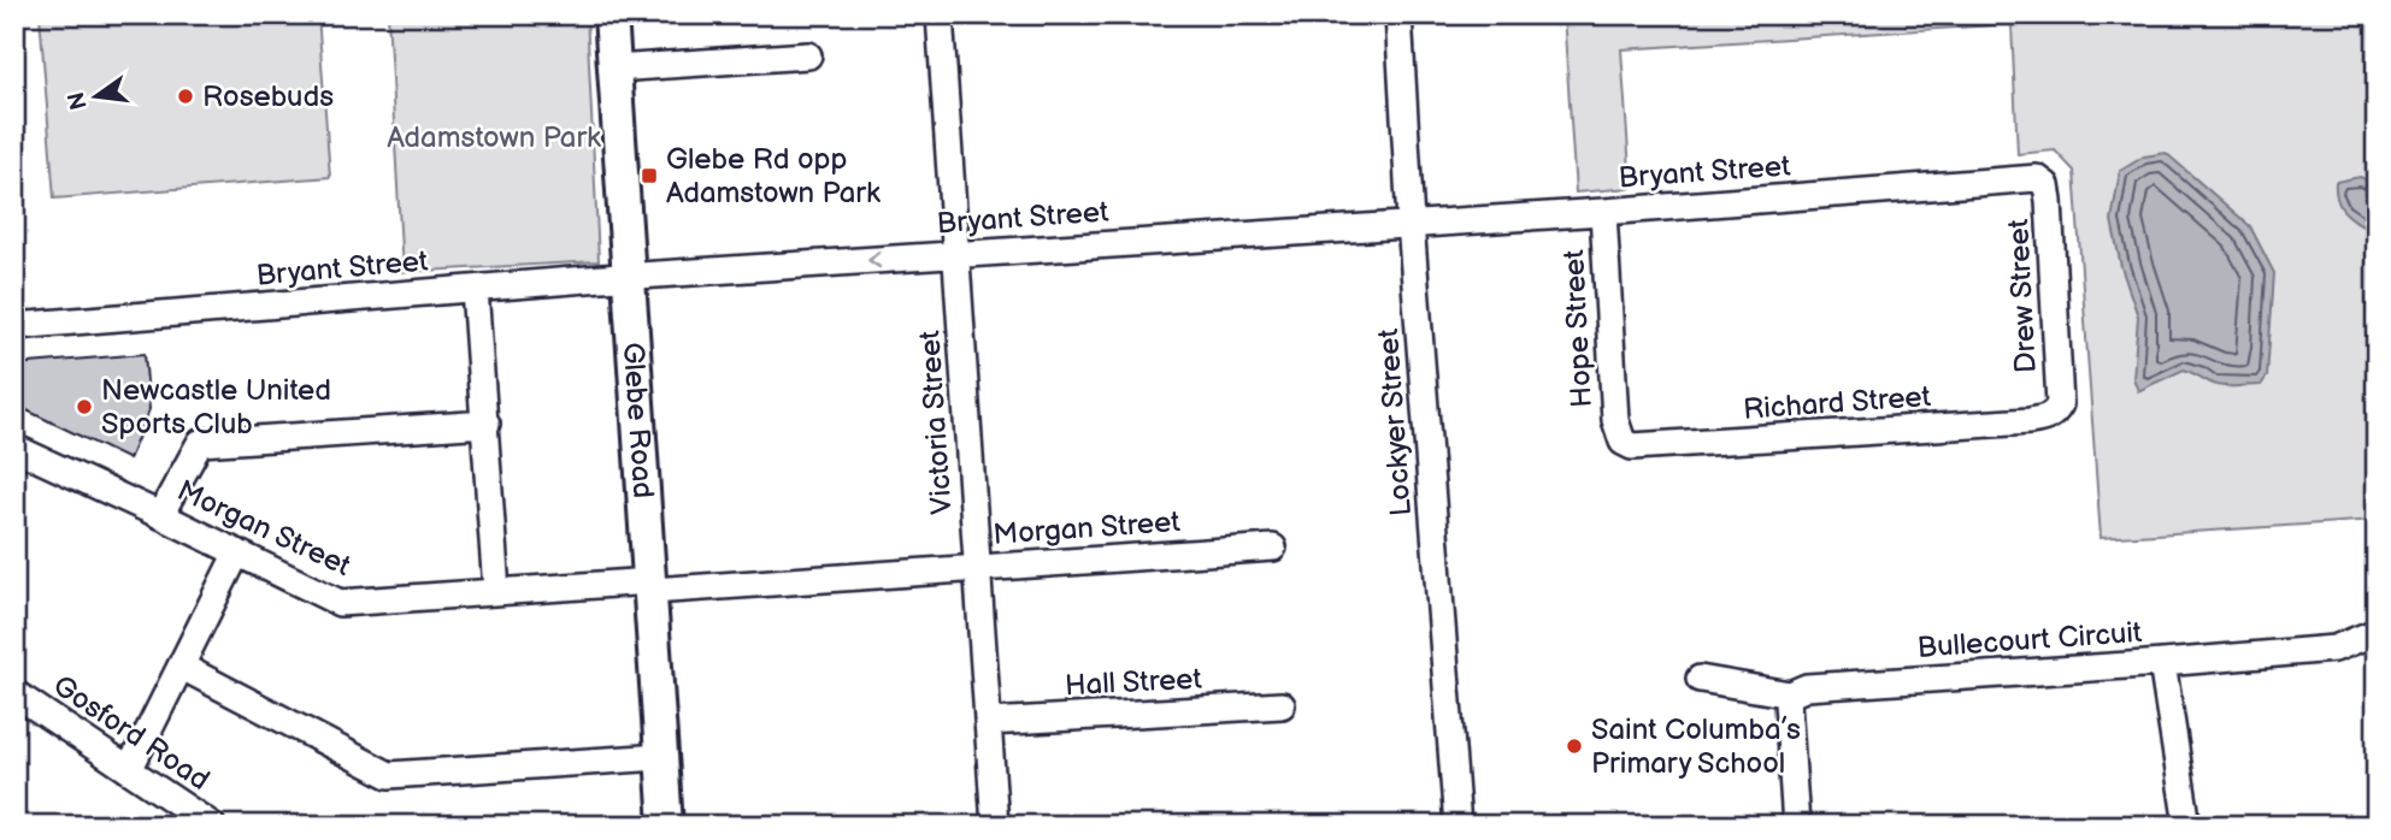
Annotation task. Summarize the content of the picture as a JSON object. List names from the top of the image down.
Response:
{
  "streets": {
    "main road": ["Glebe Road"],
    "street": [
      "Bryant Street",
      "Drew Street",
      "Hope Street",
      "Richard Street",
      "Victoria Street",
      "Lockyer Street",
      "Morgan Street",
      "Bullecourt Circuit",
      "Hall Street",
      "Gosford Road"
    ]
  },
  "crossings": [
    ["Bryant Street", "Drew Street"],
    ["Bryant Street", "Hope Street"],
    ["Bryant Street", "Glebe Road"],
    ["Bryant Street", "Victoria Street"],
    ["Bryant Street", "Lockyer Street"],
    ["Drew Street", "Richard Street"],
    ["Hope Street", "Richard Street"],
    ["Glebe Road", "Morgan Street"],
    ["Victoria Street", "Morgan Street"],
    ["Victoria Street", "Hall Street"]
  ],
  "parks": ["Adamstown Park"],
  "places": {
    "other": ["Rosebuds", "Newcastle United Sports Club", "Saint Columba’s Primary School"],
    "transit": ["Glebe Rd opp Adamstown Park"]
  },
  "north": "left"
}
